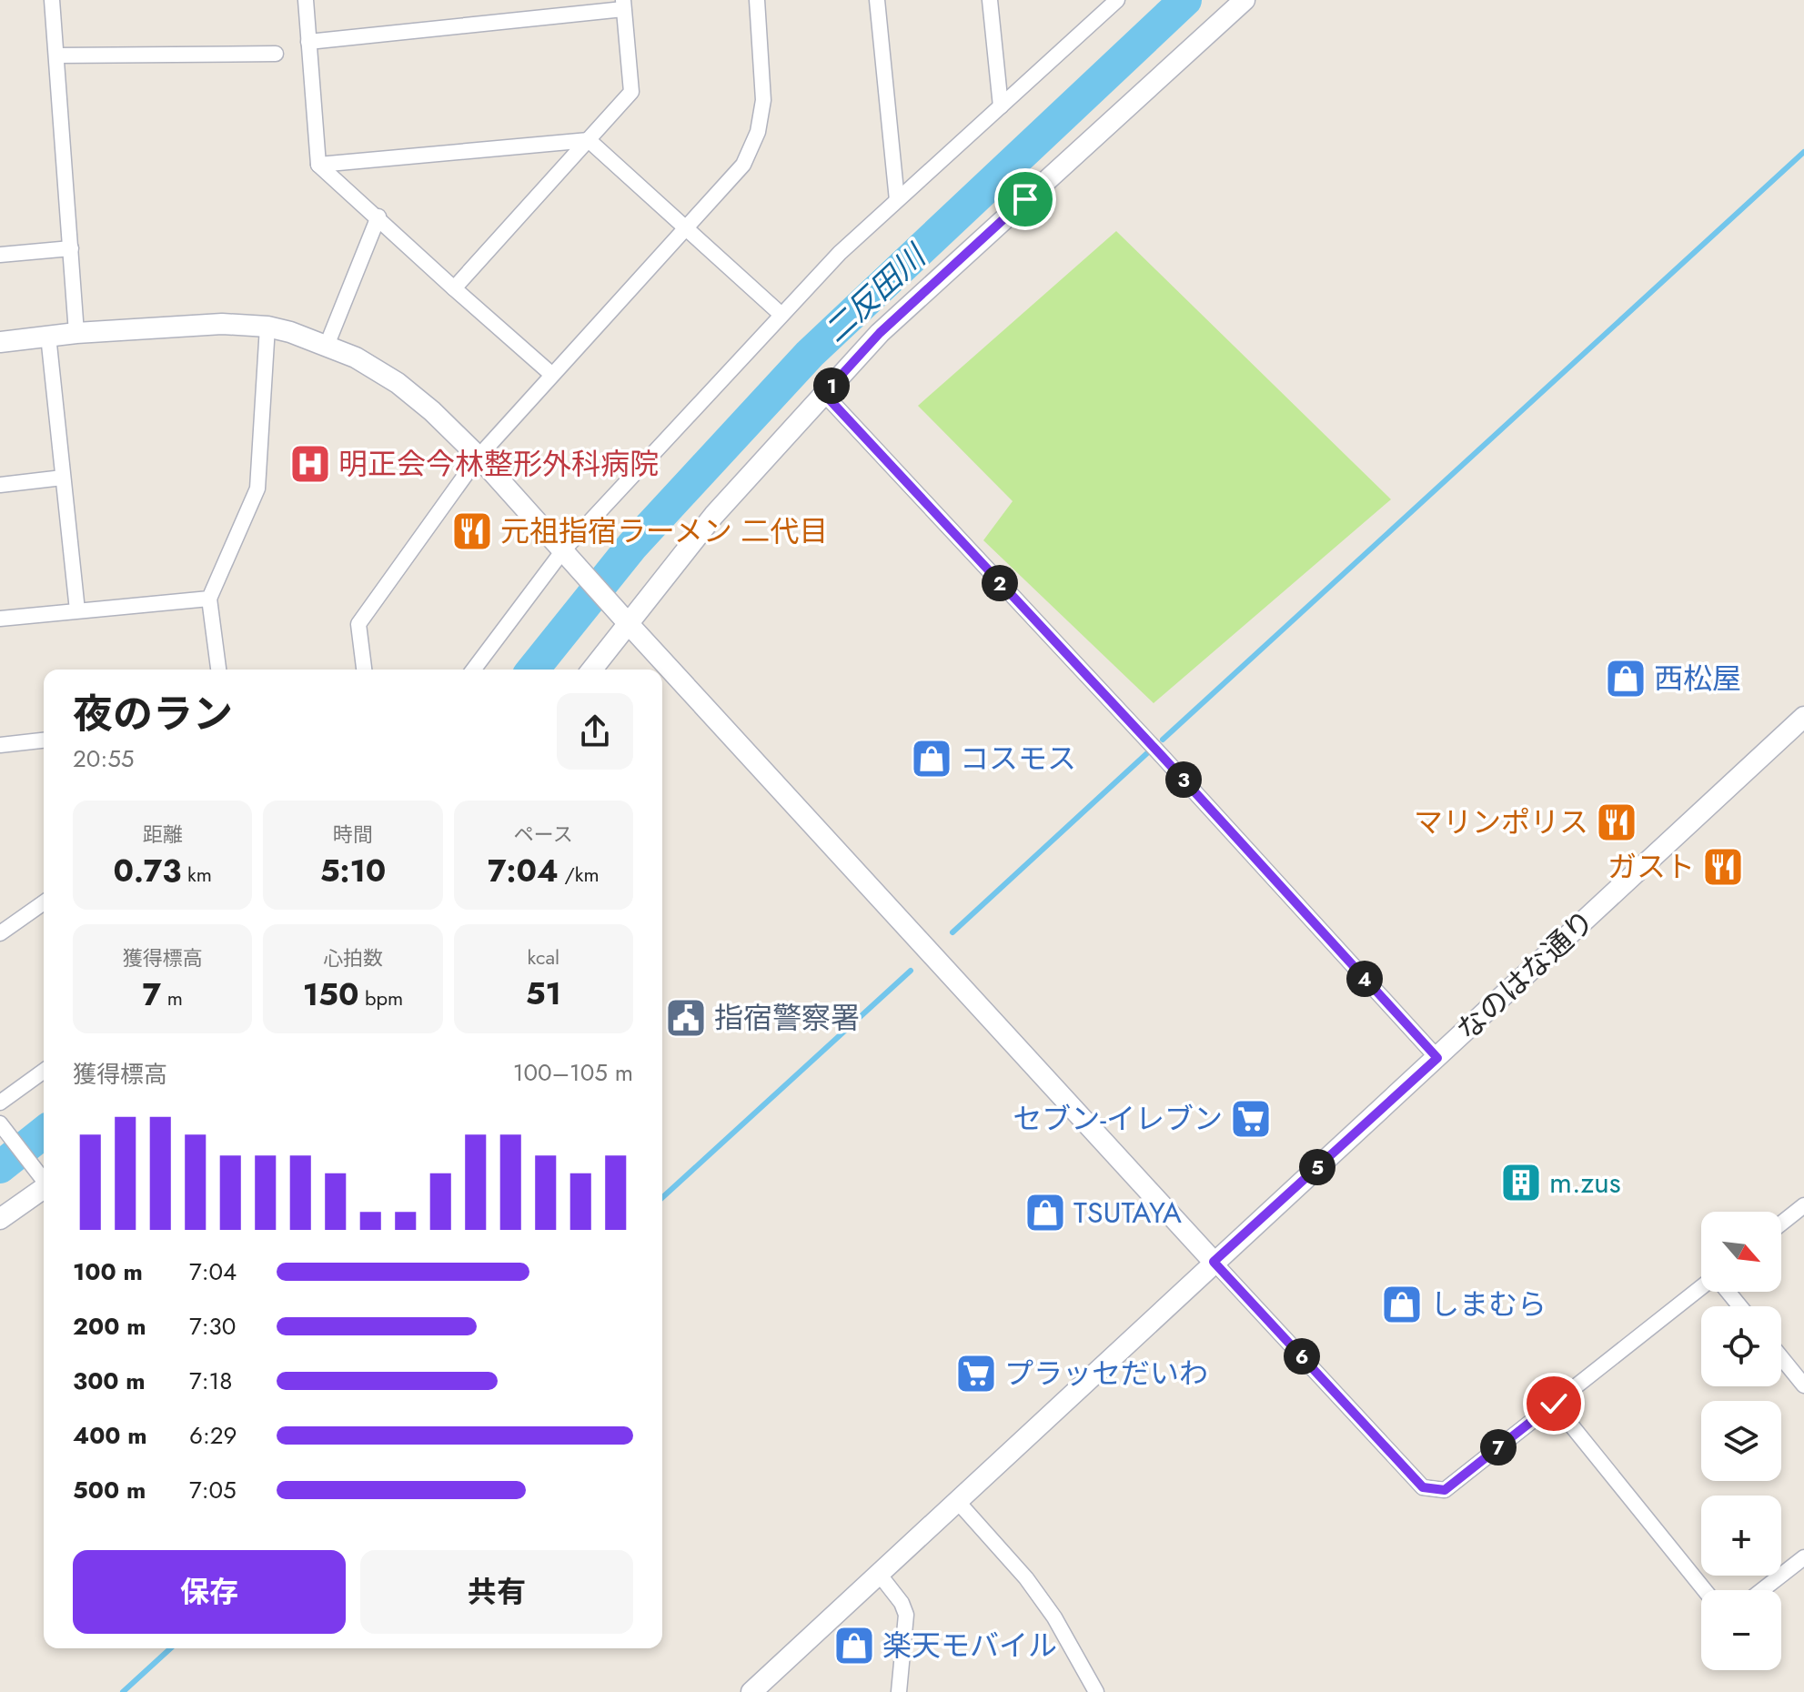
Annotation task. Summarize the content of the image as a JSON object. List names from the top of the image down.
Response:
{
  "streets": {
    "street": ["なのはな通り"]
  },
  "water": ["二反田川"],
  "places": {
    "hospital": ["明正会今林整形外科病院"],
    "restaurant": ["元祖指宿ラーメン 二代目", "マリンポリス", "ガスト"],
    "shop": [
      "西松屋",
      "コスモス",
      "TSUTAYA",
      "しまむら",
      "楽天モバイル"
    ],
    "public building": ["指宿警察署"],
    "supermarket": ["セブン-イレブン", "プラッセだいわ"],
    "building": ["m.zus"]
  },
  "north": "bottom right",
  "page": {
    "pins": [
      "1",
      "2",
      "3",
      "4",
      "5",
      "6",
      "7"
    ],
    "heading": ["夜のラン", "20:55"],
    "stats": [
      ["距離", "0.73 km"],
      ["時間", "5:10"],
      ["ペース", "7:04 /km"],
      ["獲得標高", "7 m"],
      ["心拍数", "150 bpm"],
      ["kcal", "51"]
    ],
    "chart": ["獲得標高", "100–105 m"],
    "map_buttons": ["+", "−"],
    "list": [
      {
        "name": "100 m",
        "note": "7:04"
      },
      {
        "name": "200 m",
        "note": "7:30"
      },
      {
        "name": "300 m",
        "note": "7:18"
      },
      {
        "name": "400 m",
        "note": "6:29"
      },
      {
        "name": "500 m",
        "note": "7:05"
      }
    ],
    "buttons": ["保存", "共有"]
  }
}
